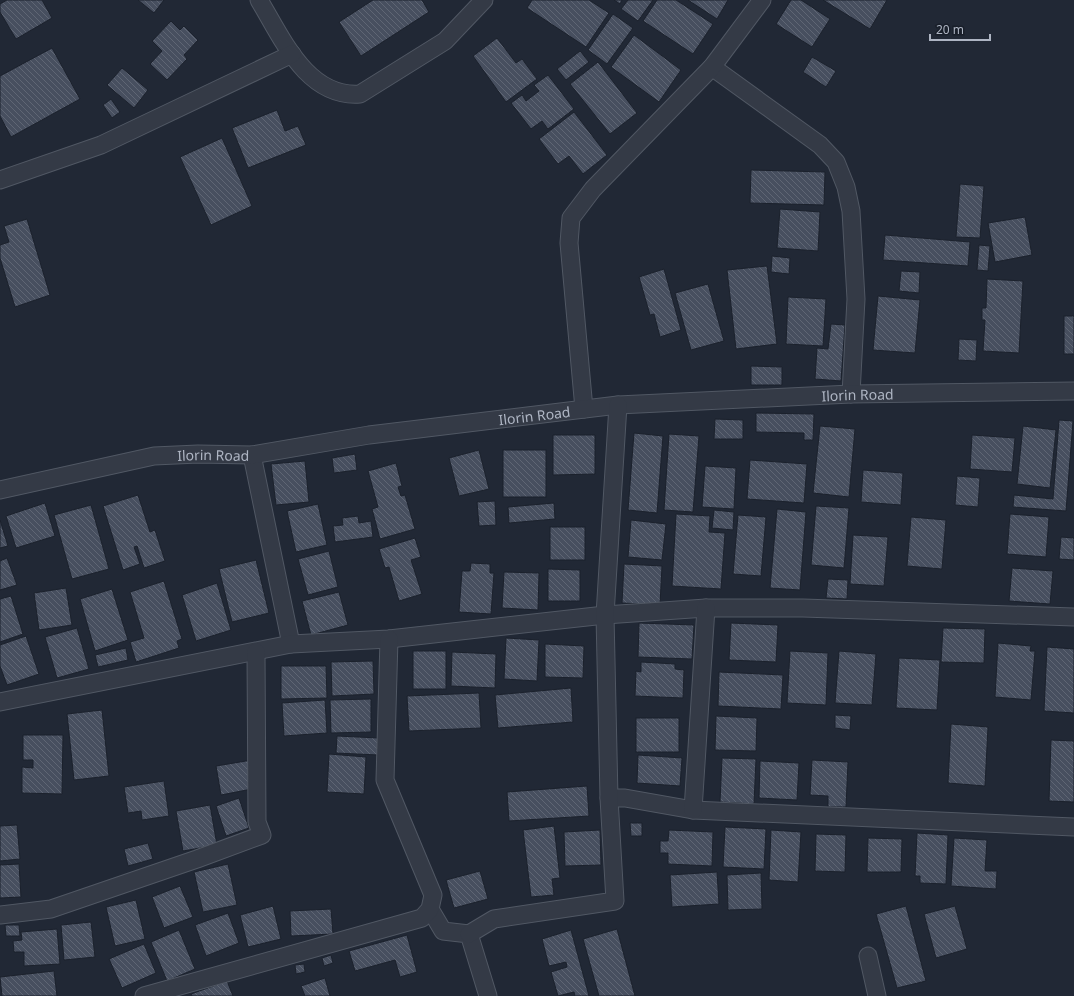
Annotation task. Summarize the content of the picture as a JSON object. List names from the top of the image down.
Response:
{
  "streets": {
    "street": ["Ilorin Road"]
  },
  "scale_bar": "20 m"
}
